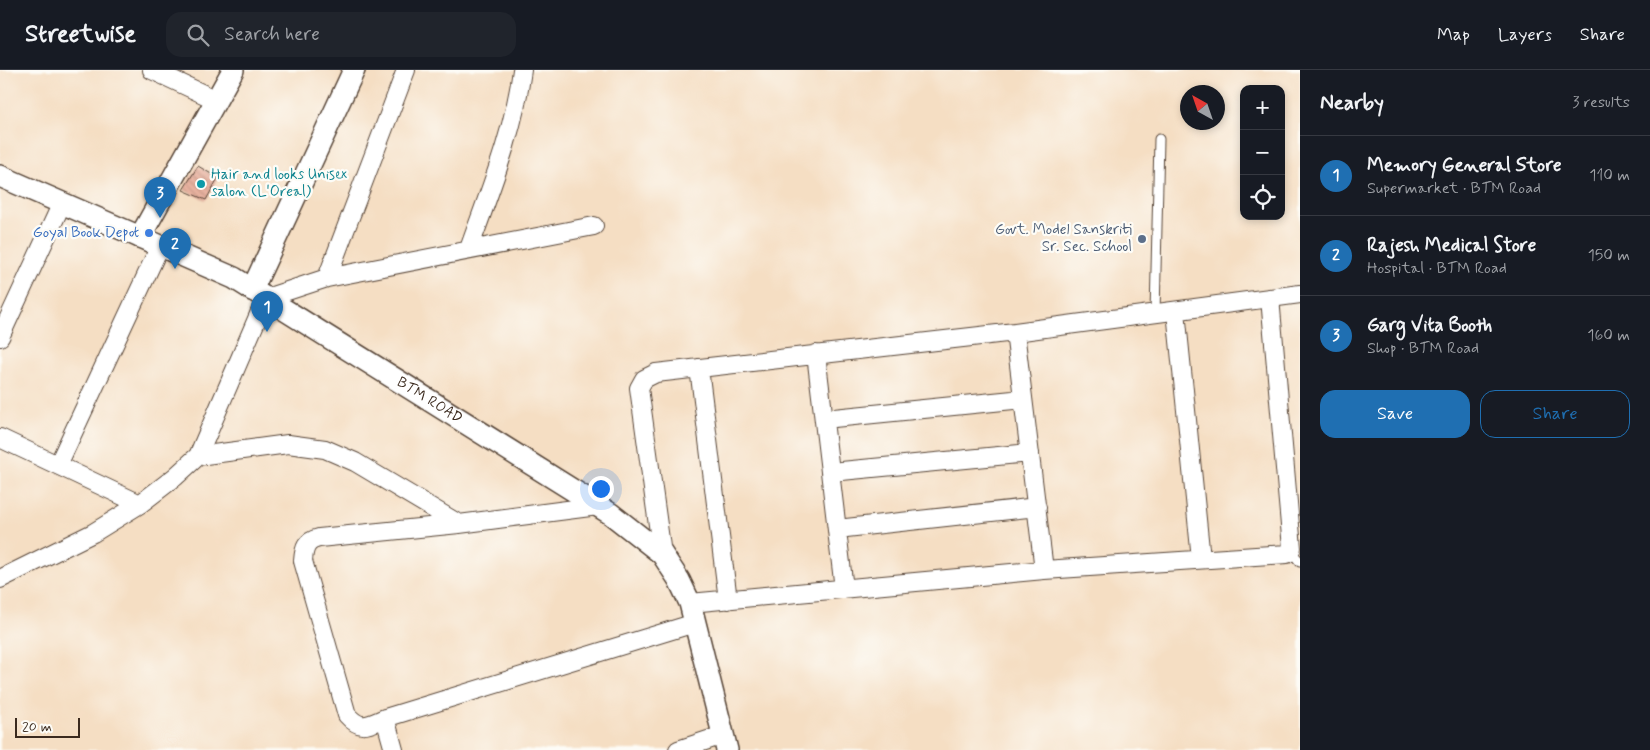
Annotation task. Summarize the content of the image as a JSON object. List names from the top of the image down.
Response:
{
  "streets": {
    "street": ["BTM ROAD"]
  },
  "places": ["Hair and looks Unisex salon (L'Oreal)", "Goyal Book Depot", "Govt. Model Sanskriti Sr. Sec. School"],
  "scale_bar": "20 m",
  "north": "top left",
  "page": {
    "header": "Streetwise",
    "search": "Search here",
    "nav": ["Map", "Layers", "Share"],
    "heading": ["Nearby", "3 results"],
    "map_buttons": ["+", "−"],
    "list": [
      {
        "mark": "1",
        "name": "Memory General Store",
        "note": "Supermarket · BTM Road",
        "value": "110 m"
      },
      {
        "mark": "2",
        "name": "Rajesh Medical Store",
        "note": "Hospital · BTM Road",
        "value": "150 m"
      },
      {
        "mark": "3",
        "name": "Garg Vita Booth",
        "note": "Shop · BTM Road",
        "value": "160 m"
      }
    ],
    "pins": ["3", "2", "1"],
    "buttons": ["Save", "Share"],
    "scale": "20 m"
  }
}
